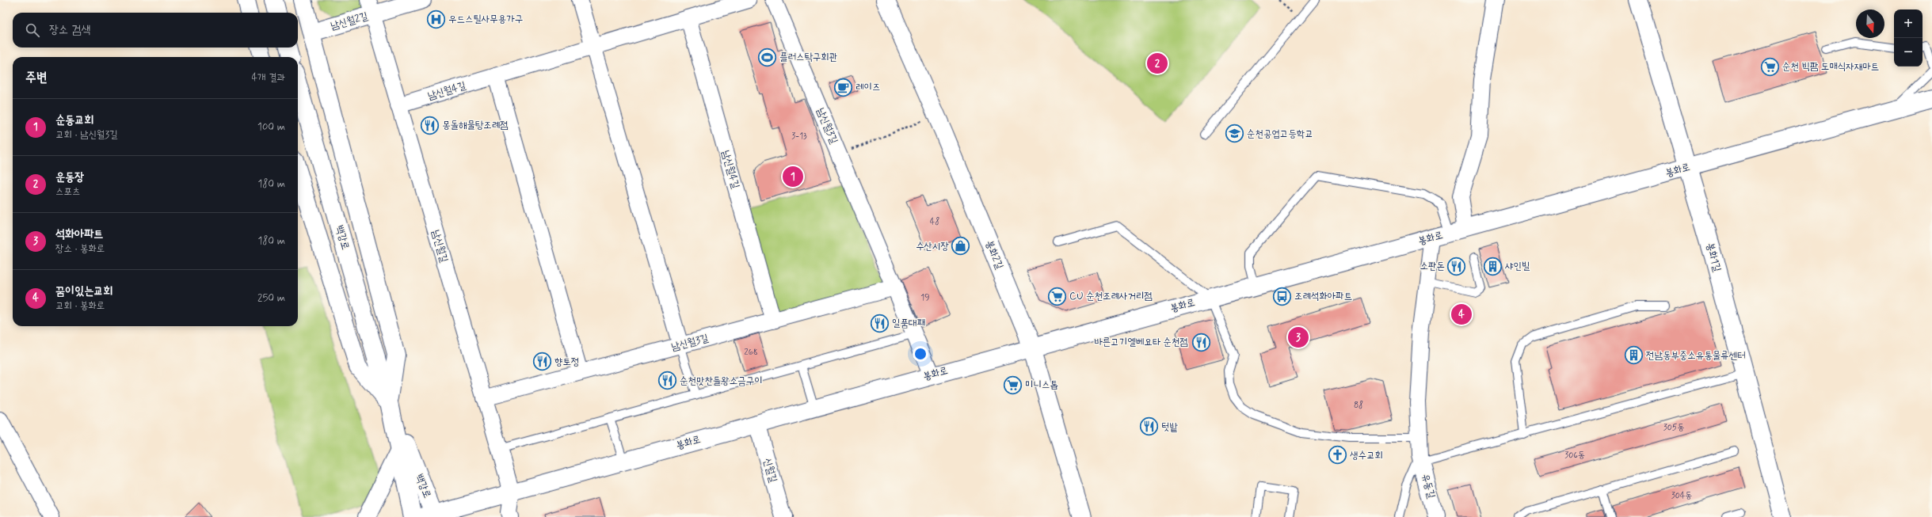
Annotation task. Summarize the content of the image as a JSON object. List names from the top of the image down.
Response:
{
  "streets": {
    "main road": [
      "남신월2길",
      "봉화로",
      "백강로",
      "봉화2길",
      "봉화1길"
    ],
    "street": [
      "남신월4길",
      "남신월3길",
      "남신월길",
      "신월길",
      "유동길"
    ]
  },
  "crossings": [
    ["남신월2길", "남신월길"],
    ["남신월4길", "남신월3길"],
    ["남신월4길", "남신월길"],
    ["남신월3길", "봉화로"],
    ["남신월3길", "남신월길"],
    ["봉화로", "백강로"],
    ["봉화로", "남신월길"],
    ["봉화로", "봉화2길"],
    ["봉화로", "봉화1길"],
    ["봉화로", "신월길"],
    ["봉화로", "유동길"]
  ],
  "places": {
    "hospital": ["우드스틸사무용가구"],
    "sports": ["플러스탁구회관"],
    "supermarket": ["순천 빅팜 도매식자재마트", "CU 순천조례사거리점", "미니스톱"],
    "cafe": ["레이즈"],
    "restaurant": [
      "몽돌해물탕조례점",
      "소판돈",
      "일품대패",
      "바른고기엘베요타 순천점",
      "향토정",
      "순천맛찬들왕소금구이",
      "텃밭"
    ],
    "school or university": ["순천공업고등학교"],
    "shop": ["수산시장"],
    "building": ["샤인빌", "전남동부중소유통물류센터"],
    "bus stop": ["조례석화아파트"],
    "church": ["생수교회"]
  },
  "house_numbers": [
    "3-13",
    "48",
    "19",
    "268",
    "88",
    "305동",
    "306동",
    "304동"
  ],
  "north": "bottom",
  "page": {
    "map_buttons": ["+", "−"],
    "search": "장소 검색",
    "pins": [
      "2",
      "1",
      "4",
      "3"
    ],
    "heading": ["주변", "4개 결과"],
    "list": [
      {
        "mark": "1",
        "name": "순동교회",
        "note": "교회 · 남신월3길",
        "value": "100 m"
      },
      {
        "mark": "2",
        "name": "운동장",
        "note": "스포츠",
        "value": "180 m"
      },
      {
        "mark": "3",
        "name": "석화아파트",
        "note": "장소 · 봉화로",
        "value": "180 m"
      },
      {
        "mark": "4",
        "name": "꿈이있는교회",
        "note": "교회 · 봉화로",
        "value": "250 m"
      }
    ]
  }
}
